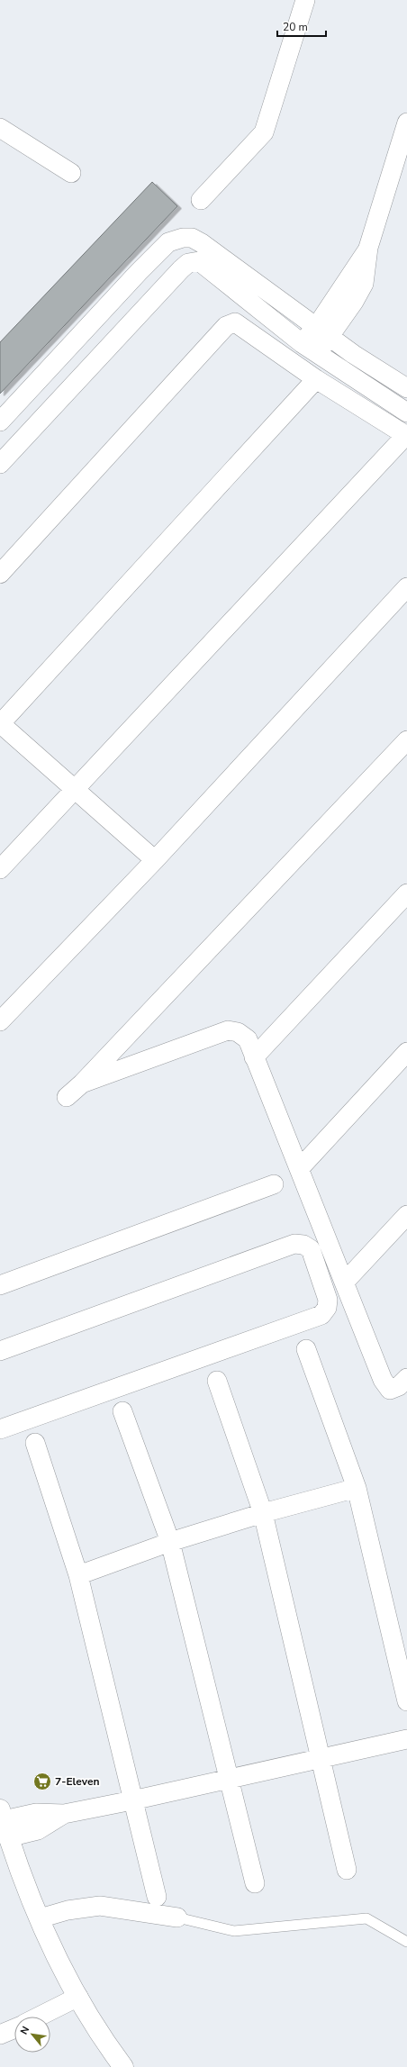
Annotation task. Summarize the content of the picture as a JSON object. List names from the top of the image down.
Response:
{
  "places": {
    "supermarket": ["7-Eleven"]
  },
  "scale_bar": "20 m",
  "north": "top left"
}
